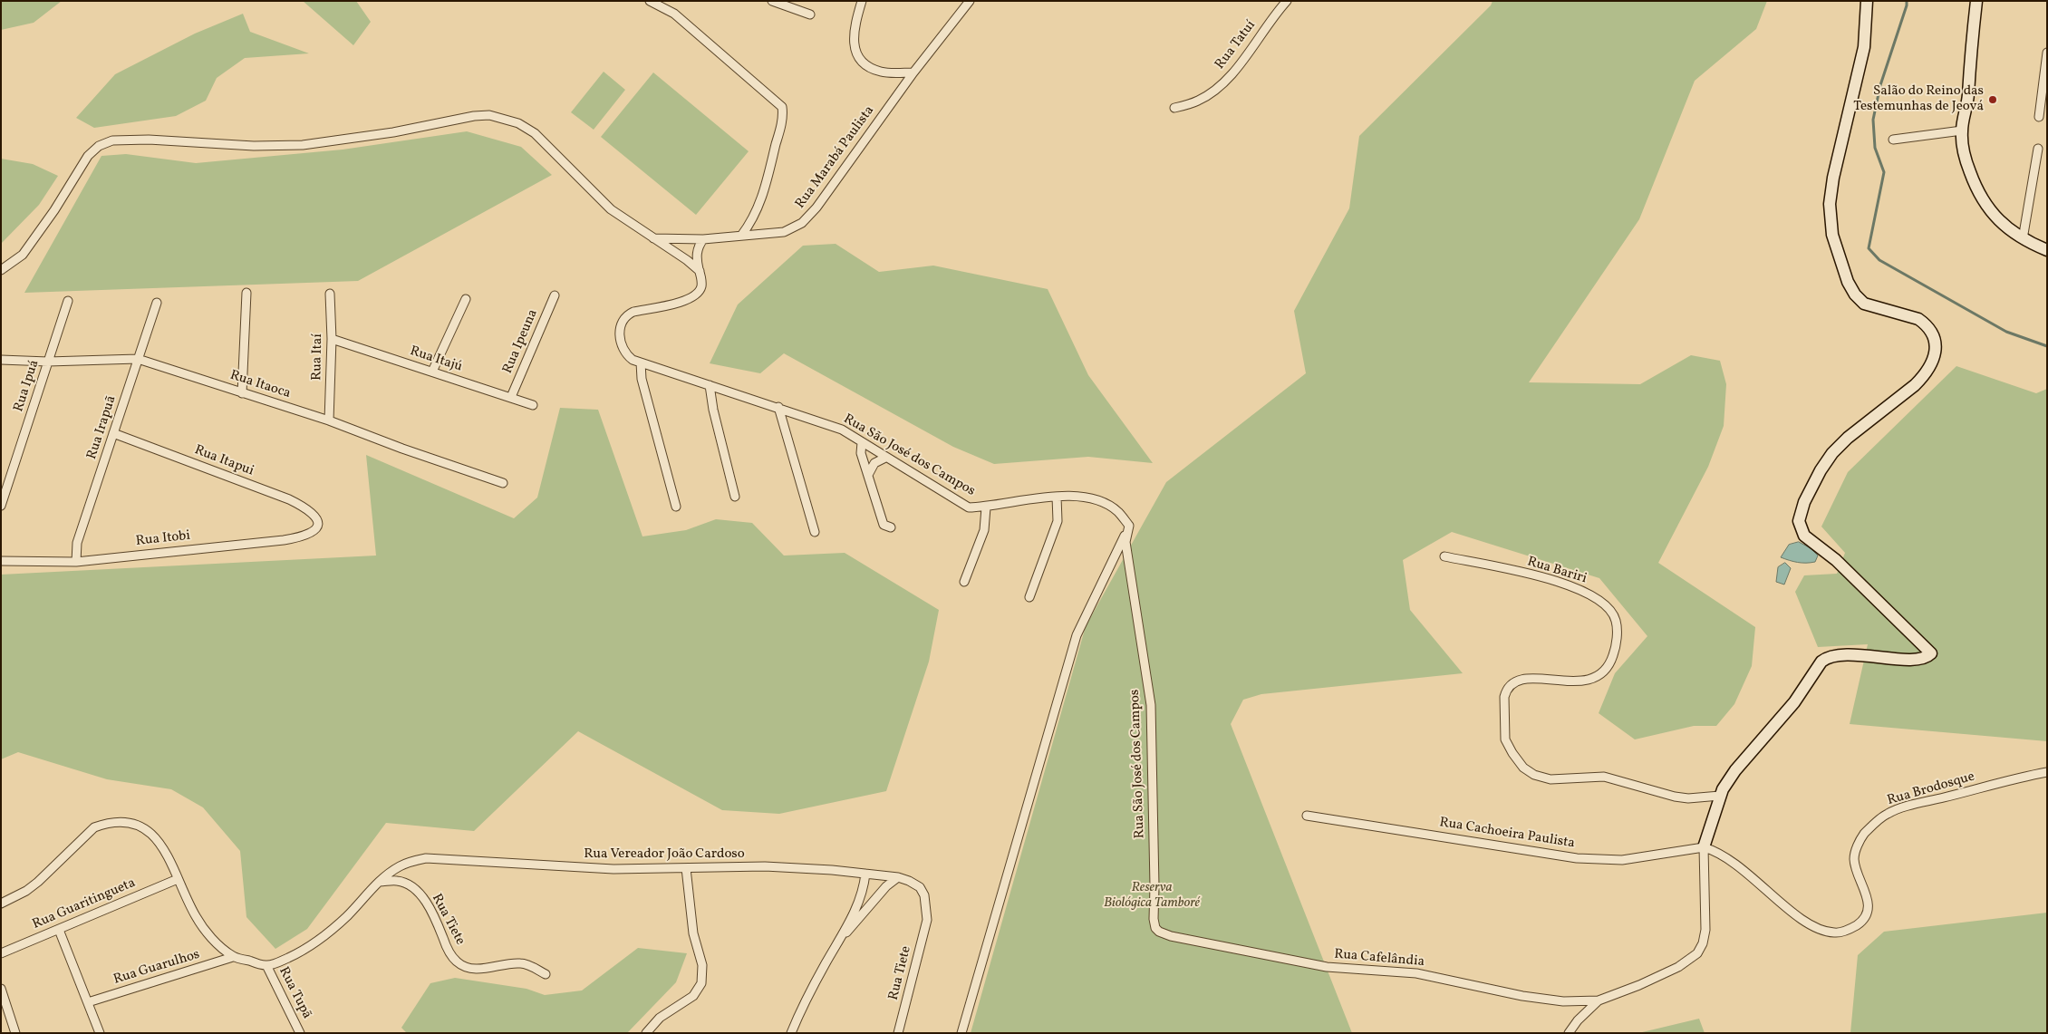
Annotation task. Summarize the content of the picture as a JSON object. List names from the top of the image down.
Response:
{
  "streets": {
    "street": [
      "Rua Tatuí",
      "Rua Marabá Paulista",
      "Rua Ipeuna",
      "Rua Itaí",
      "Rua Itajú",
      "Rua Itaoca",
      "Rua Ipuá",
      "Rua Irapuã",
      "Rua São José dos Campos",
      "Rua Itapui",
      "Rua Itobi",
      "Rua Bariri",
      "Rua Brodosque",
      "Rua Cachoeira Paulista",
      "Rua Vereador João Cardoso",
      "Rua Guaritingueta",
      "Rua Tiete",
      "Rua Cafelândia",
      "Rua Guarulhos",
      "Rua Tupã"
    ]
  },
  "crossings": [
    ["Rua Marabá Paulista", "Rua São José dos Campos"],
    ["Rua Ipeuna", "Rua Itajú"],
    ["Rua Itaí", "Rua Itajú"],
    ["Rua Itaí", "Rua Itaoca"],
    ["Rua Itaoca", "Rua Ipuá"],
    ["Rua Itaoca", "Rua Irapuã"],
    ["Rua Irapuã", "Rua Itapui"],
    ["Rua Irapuã", "Rua Itobi"],
    ["Rua São José dos Campos", "Rua Cafelândia"],
    ["Rua Itapui", "Rua Itobi"],
    ["Rua Brodosque", "Rua Cachoeira Paulista"],
    ["Rua Brodosque", "Rua Cafelândia"],
    ["Rua Cachoeira Paulista", "Rua Cafelândia"],
    ["Rua Vereador João Cardoso", "Rua Tiete"],
    ["Rua Vereador João Cardoso", "Rua Tupã"]
  ],
  "parks": ["Reserva Biológica Tamboré"],
  "places": ["Salão do Reino das Testemunhas de Jeová"]
}
